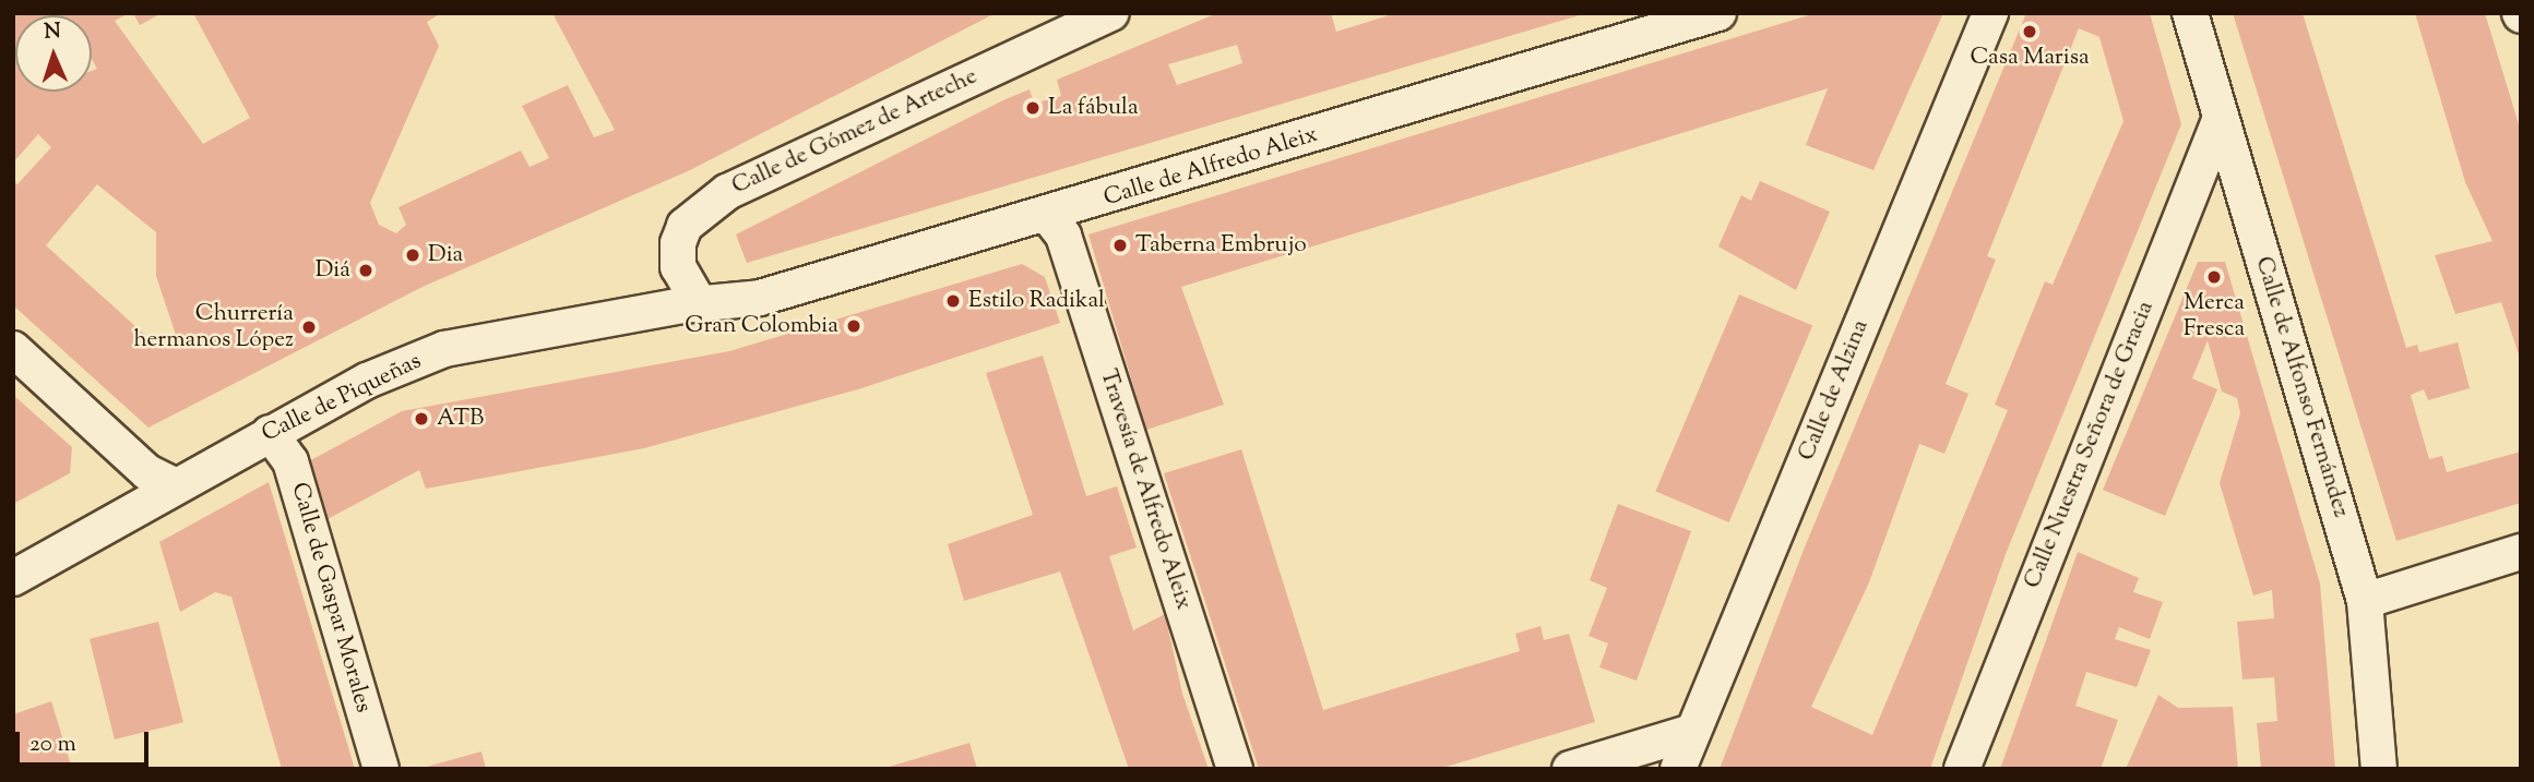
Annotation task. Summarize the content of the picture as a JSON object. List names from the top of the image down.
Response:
{
  "streets": {
    "street": [
      "Calle de Gómez de Arteche",
      "Calle de Alfredo Aleix",
      "Calle de Alfonso Fernández",
      "Calle de Alzina",
      "Calle de Piqueñas",
      "Calle Nuestra Señora de Gracia",
      "Travesía de Alfredo Aleix",
      "Calle de Gaspar Morales"
    ]
  },
  "crossings": [
    ["Calle de Gómez de Arteche", "Calle de Alfredo Aleix"],
    ["Calle de Gómez de Arteche", "Calle de Piqueñas"],
    ["Calle de Alfredo Aleix", "Calle de Piqueñas"],
    ["Calle de Alfredo Aleix", "Travesía de Alfredo Aleix"],
    ["Calle de Alfonso Fernández", "Calle Nuestra Señora de Gracia"],
    ["Calle de Piqueñas", "Calle de Gaspar Morales"]
  ],
  "places": [
    "Casa Marisa",
    "La fábula",
    "Taberna Embrujo",
    "Dia",
    "Diá",
    "Merca Fresca",
    "Estilo Radikal",
    "Gran Colombia",
    "Churrería hermanos López",
    "ATB"
  ],
  "scale_bar": "20 m",
  "north": "top"
}
